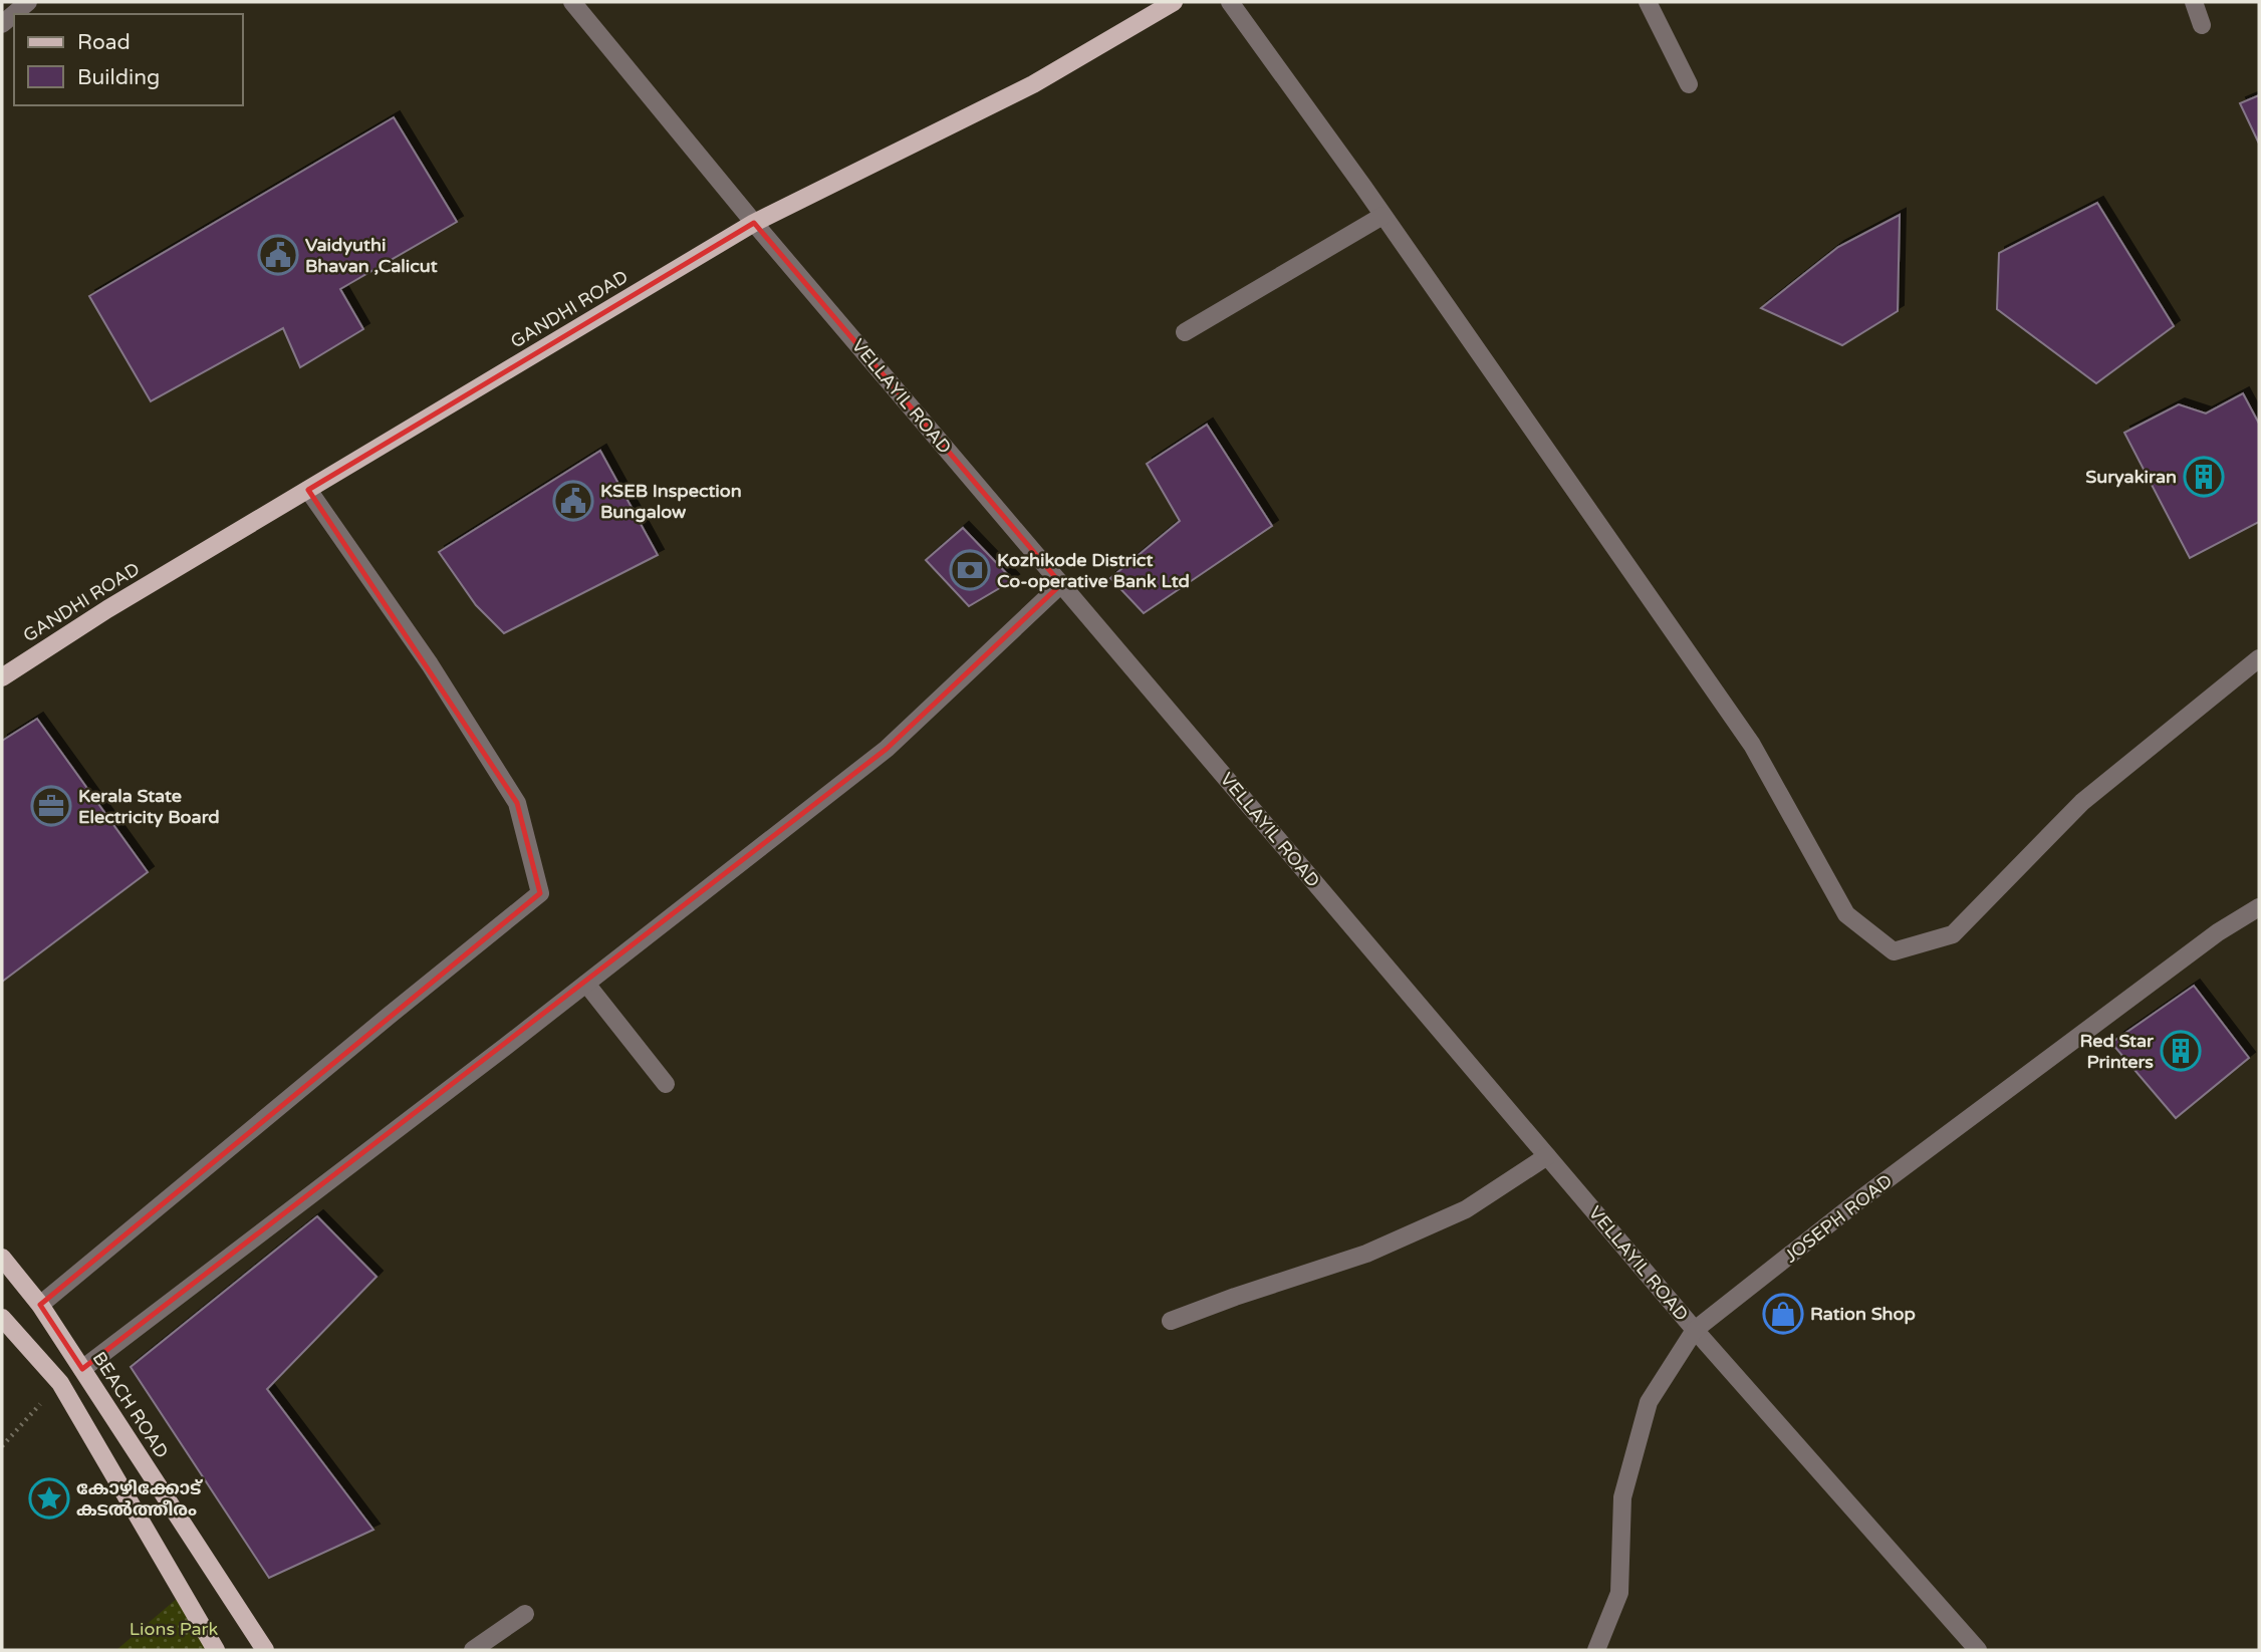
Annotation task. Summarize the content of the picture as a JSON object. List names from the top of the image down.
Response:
{
  "streets": {
    "main road": ["GANDHI ROAD", "BEACH ROAD"],
    "street": ["VELLAYIL ROAD", "JOSEPH ROAD"]
  },
  "crossings": [
    ["GANDHI ROAD", "VELLAYIL ROAD"],
    ["VELLAYIL ROAD", "JOSEPH ROAD"]
  ],
  "parks": ["Lions Park"],
  "places": {
    "public building": ["Vaidyuthi Bhavan ,Calicut", "KSEB Inspection Bungalow"],
    "building": ["Suryakiran", "Red Star Printers"],
    "bank": ["Kozhikode District Co-operative Bank Ltd"],
    "office": ["Kerala State Electricity Board"],
    "shop": ["Ration Shop"],
    "place": ["കോഴിക്കോട് കടൽത്തീരം"]
  },
  "legend": ["Road", "Building"]
}
